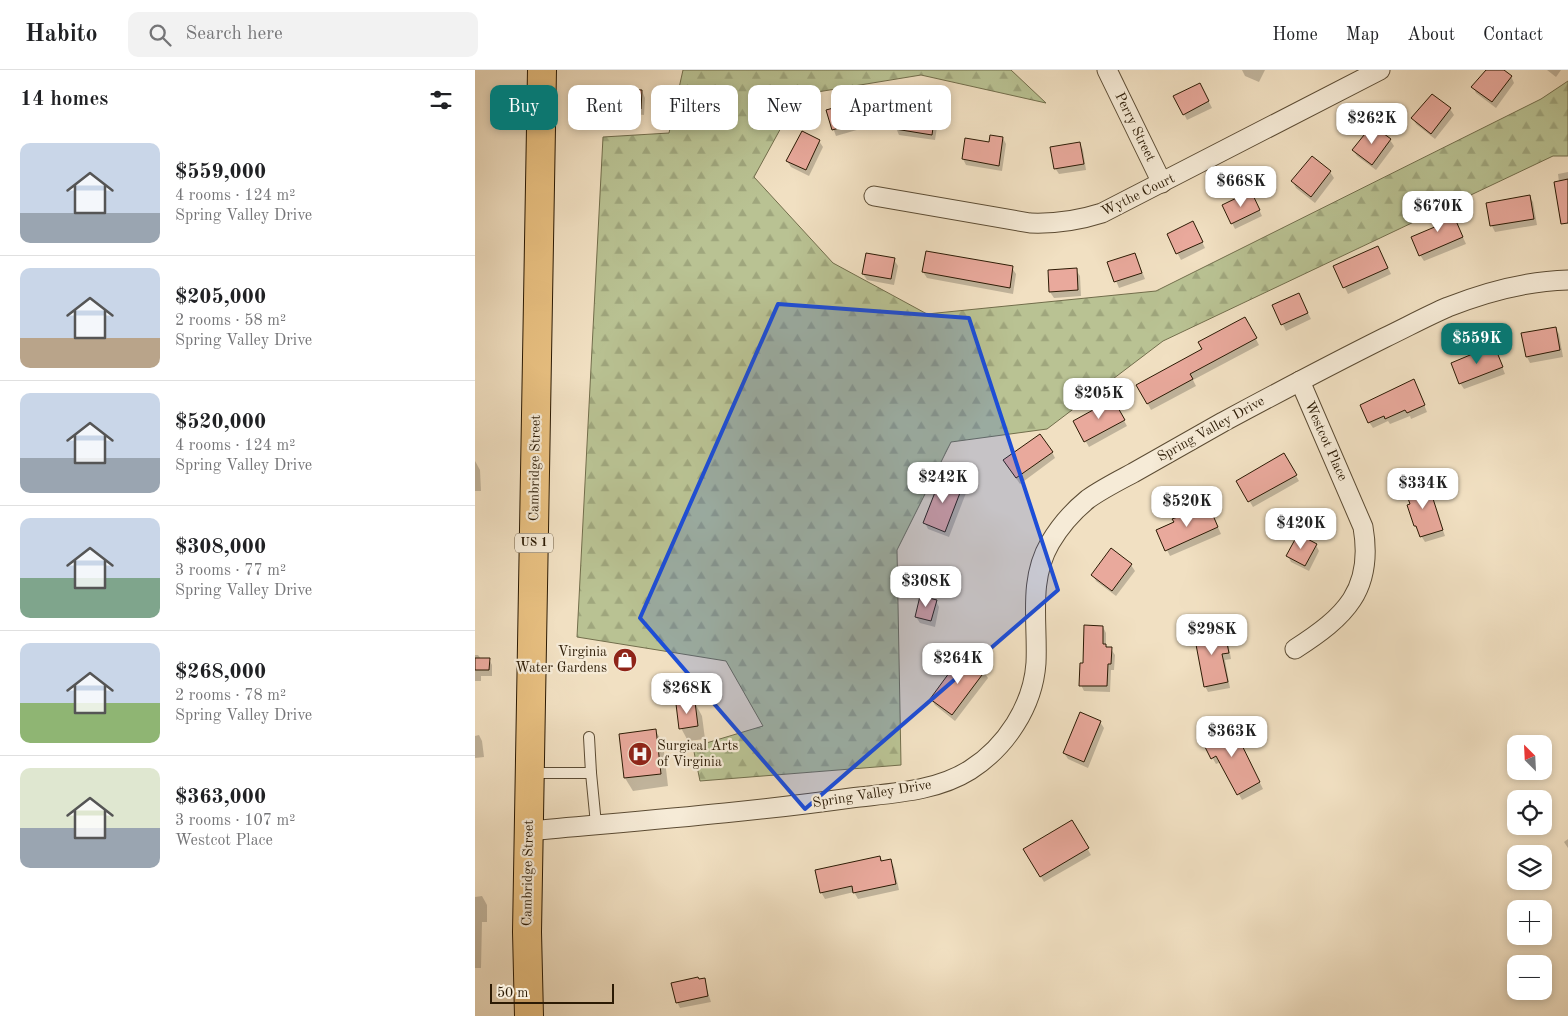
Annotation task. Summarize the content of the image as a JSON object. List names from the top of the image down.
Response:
{
  "streets": {
    "main road": ["Cambridge Street", "US 1"],
    "street": [
      "Perry Street",
      "Wythe Court",
      "Spring Valley Drive",
      "Westcot Place"
    ]
  },
  "crossings": [
    ["Perry Street", "Wythe Court"],
    ["Spring Valley Drive", "Westcot Place"],
    ["Spring Valley Drive", "Cambridge Street"]
  ],
  "places": {
    "shop": ["Virginia Water Gardens"],
    "hospital": ["Surgical Arts of Virginia"]
  },
  "scale_bar": "50 m",
  "north": "top left",
  "page": {
    "header": "Habito",
    "search": "Search here",
    "nav": [
      "Home",
      "Map",
      "About",
      "Contact"
    ],
    "heading": "14 homes",
    "chip": [
      "Buy",
      "Rent",
      "Filters",
      "New",
      "Apartment"
    ],
    "price": [
      "$262K",
      "$668K",
      "$670K",
      "$559K",
      "$205K",
      "$242K",
      "$334K",
      "$520K",
      "$420K",
      "$308K",
      "$298K",
      "$264K",
      "$268K",
      "$363K"
    ],
    "list": [
      {
        "name": "$559,000",
        "note": "4 rooms · 124 m² · Spring Valley Drive"
      },
      {
        "name": "$205,000",
        "note": "2 rooms · 58 m² · Spring Valley Drive"
      },
      {
        "name": "$520,000",
        "note": "4 rooms · 124 m² · Spring Valley Drive"
      },
      {
        "name": "$308,000",
        "note": "3 rooms · 77 m² · Spring Valley Drive"
      },
      {
        "name": "$268,000",
        "note": "2 rooms · 78 m² · Spring Valley Drive"
      },
      {
        "name": "$363,000",
        "note": "3 rooms · 107 m² · Westcot Place"
      }
    ],
    "map_buttons": ["+", "−"],
    "scale": "50 m"
  }
}
